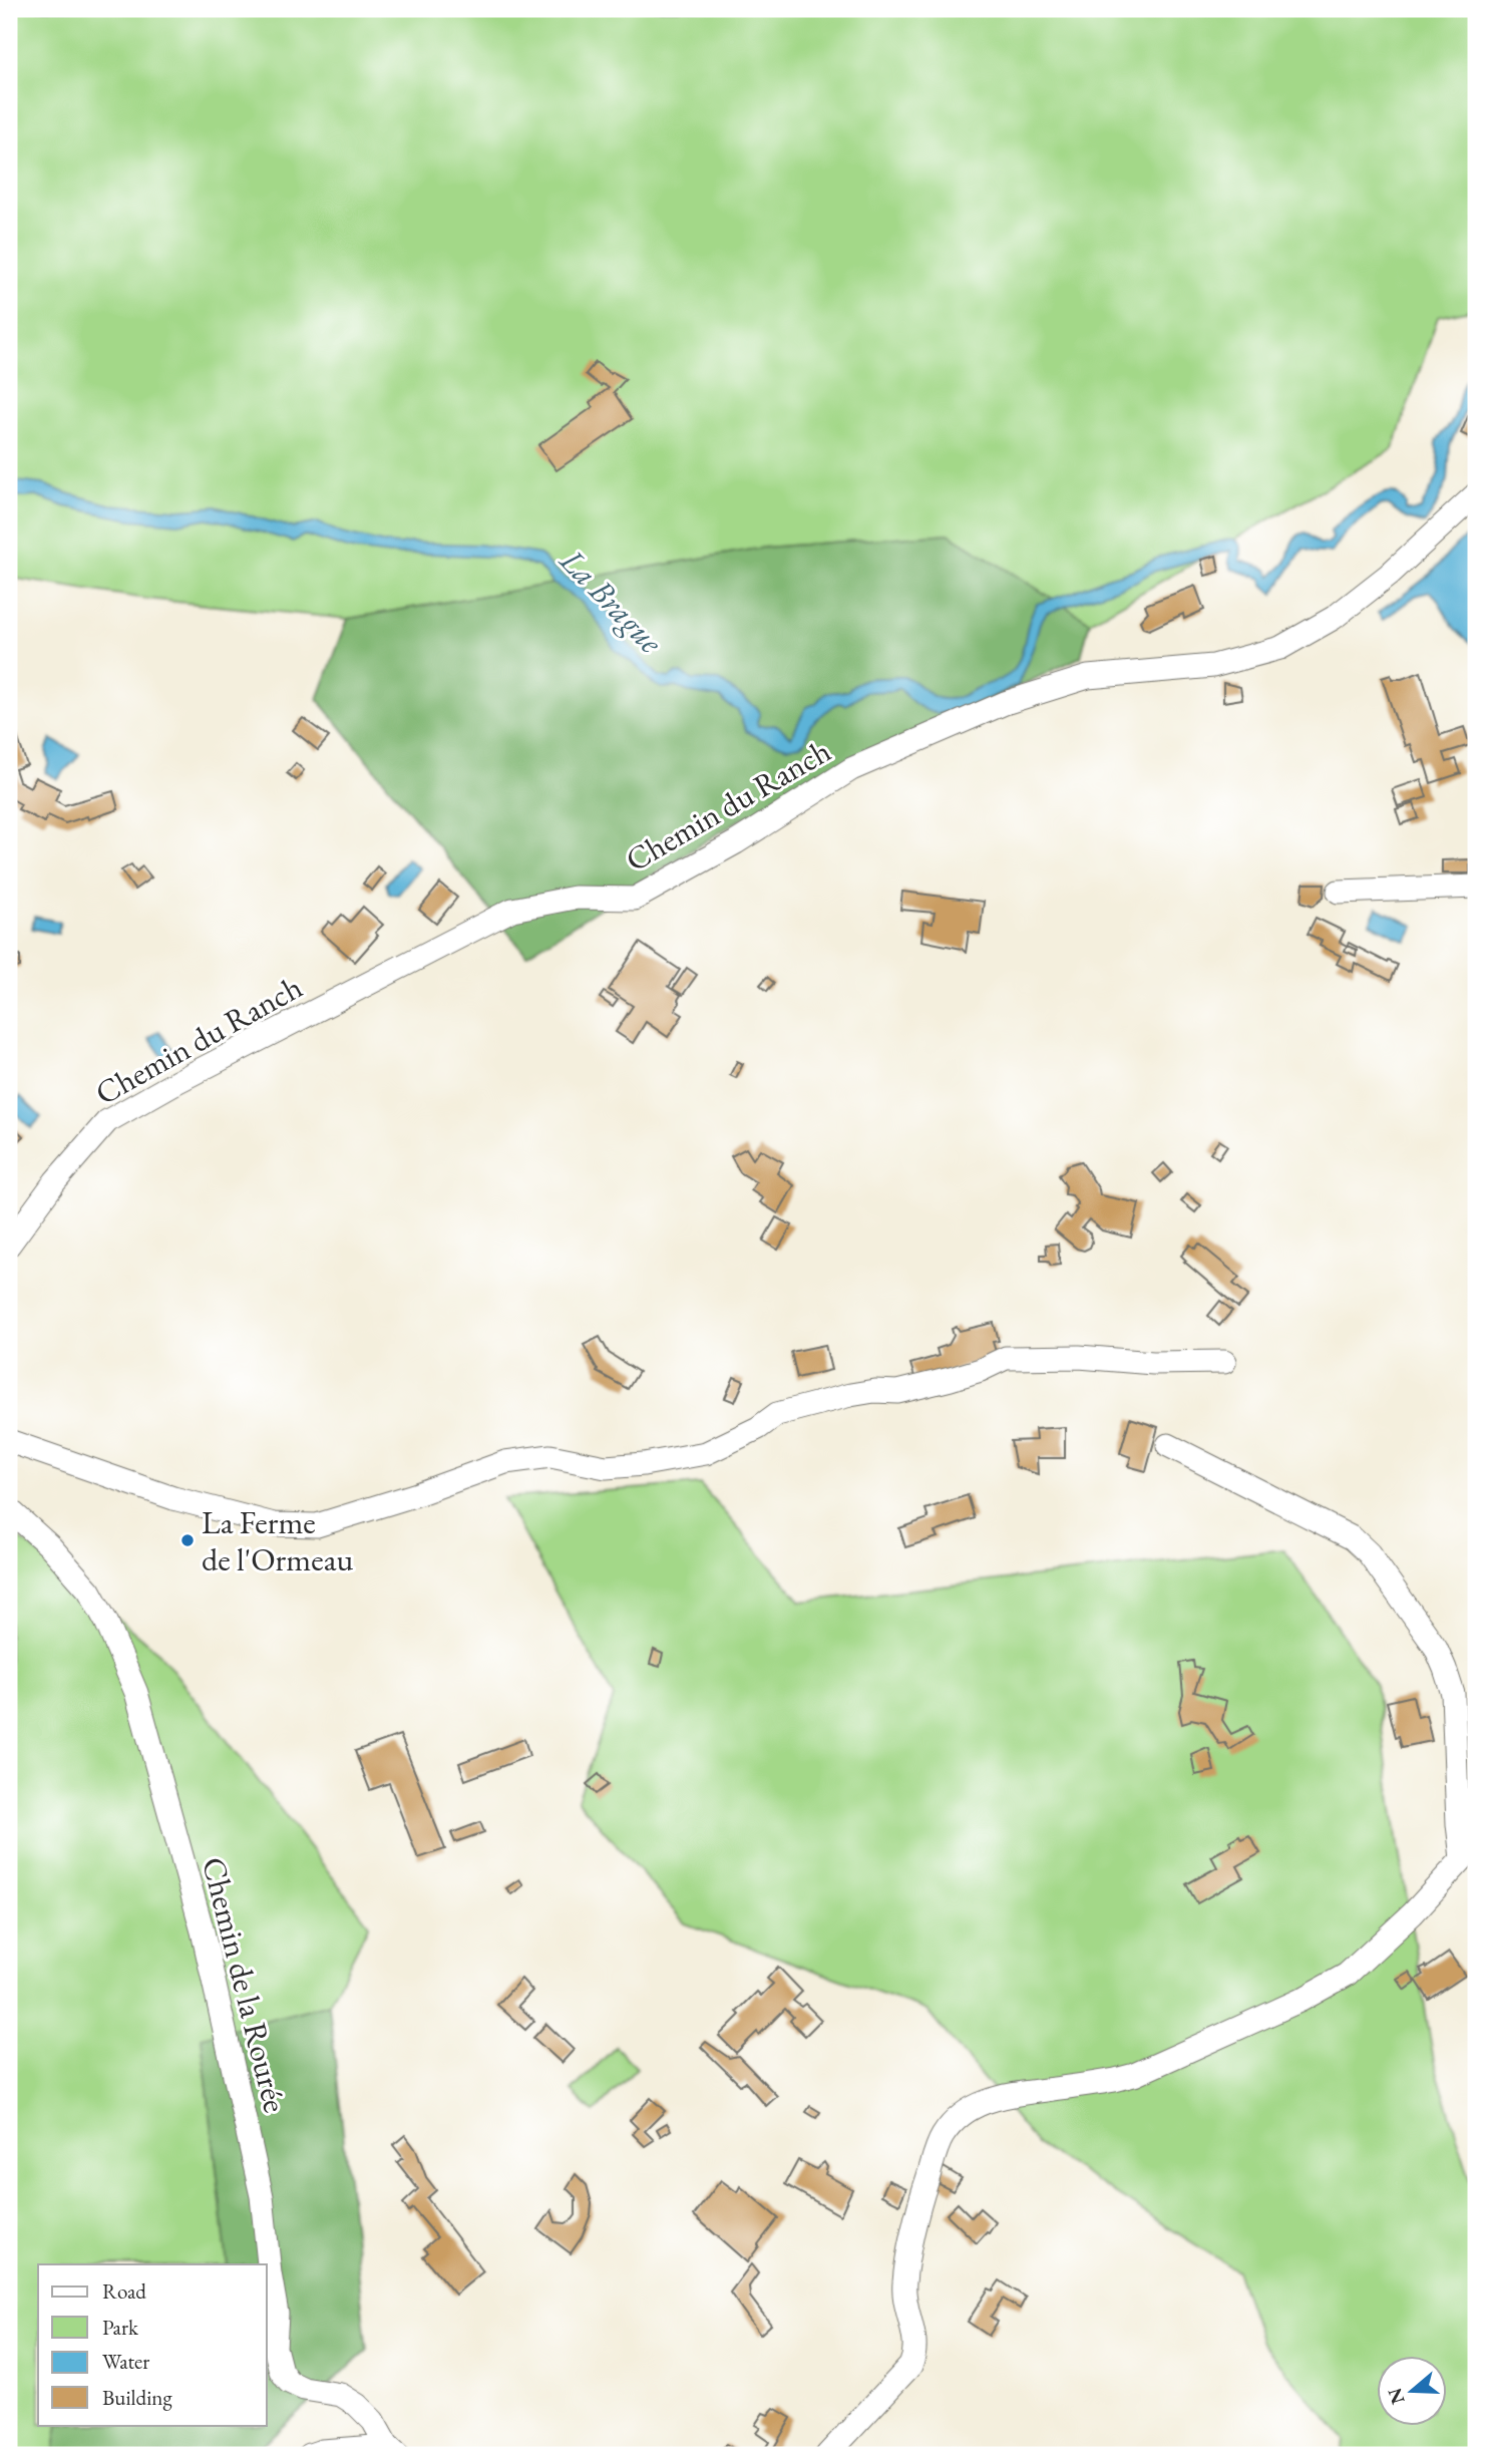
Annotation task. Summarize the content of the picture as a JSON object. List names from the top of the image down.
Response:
{
  "streets": {
    "street": ["Chemin du Ranch", "Chemin de la Rourée"]
  },
  "water": ["La Brague"],
  "places": ["La Ferme de l'Ormeau"],
  "legend": [
    "Road",
    "Park",
    "Water",
    "Building"
  ],
  "north": "left"
}
